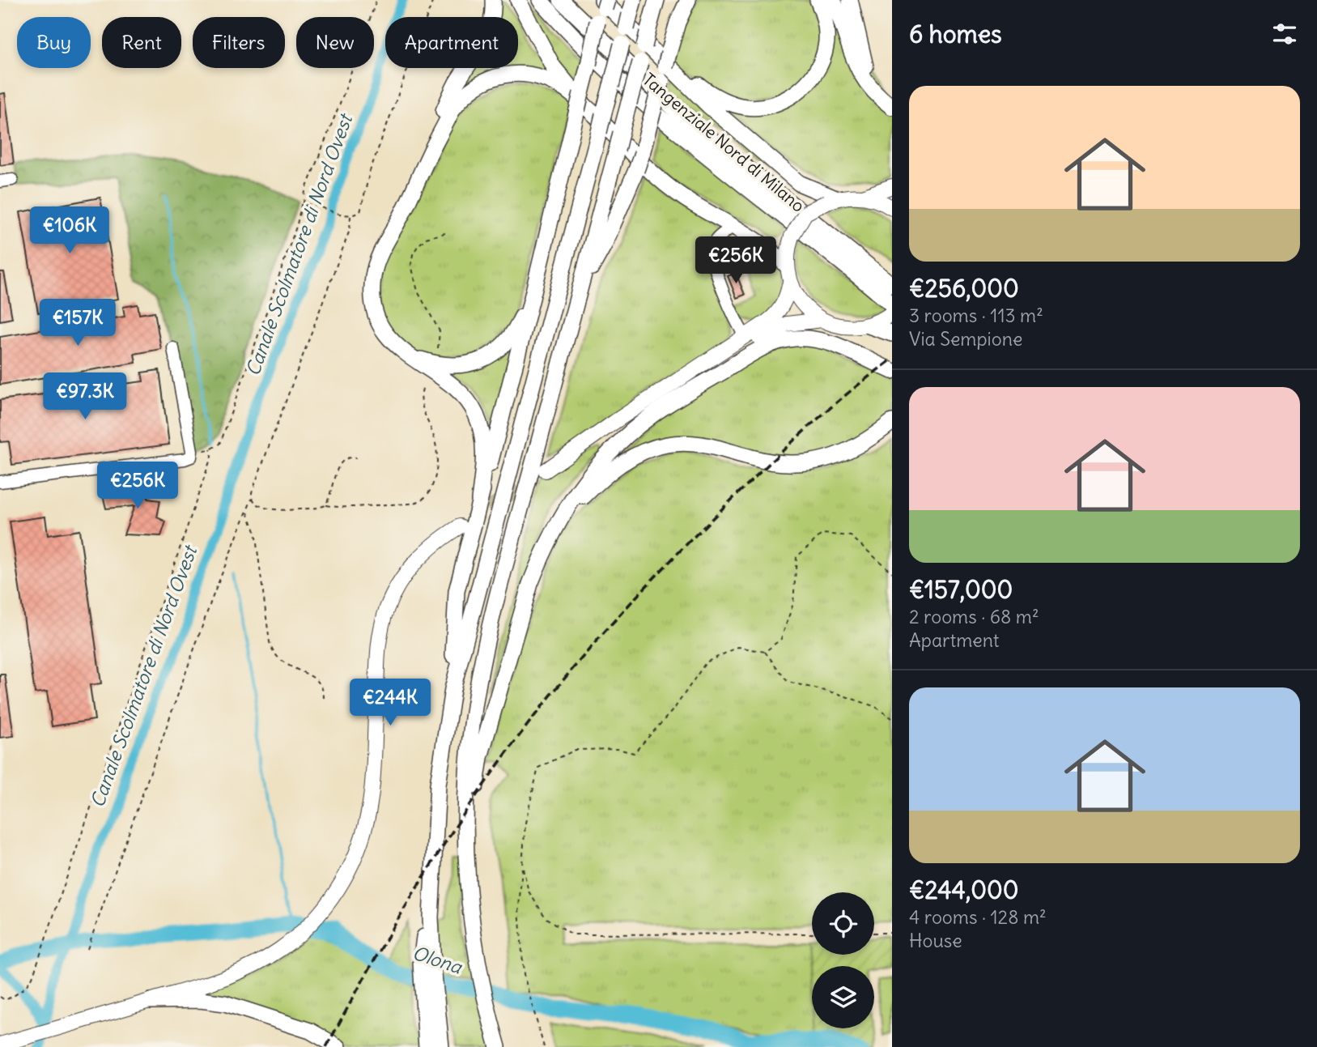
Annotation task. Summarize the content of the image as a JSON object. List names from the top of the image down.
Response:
{
  "streets": {
    "highway": ["Tangenziale Nord di Milano"]
  },
  "water": ["Canale Scolmatore di Nord Ovest", "Olona"],
  "page": {
    "heading": "6 homes",
    "chip": [
      "Buy",
      "Rent",
      "Filters",
      "New",
      "Apartment"
    ],
    "list": [
      {
        "name": "€256,000",
        "note": "3 rooms · 113 m² · Via Sempione"
      },
      {
        "name": "€157,000",
        "note": "2 rooms · 68 m² · Apartment"
      },
      {
        "name": "€244,000",
        "note": "4 rooms · 128 m² · House"
      }
    ],
    "price": [
      "€106K",
      "€256K",
      "€157K",
      "€97.3K",
      "€256K",
      "€244K"
    ]
  }
}
